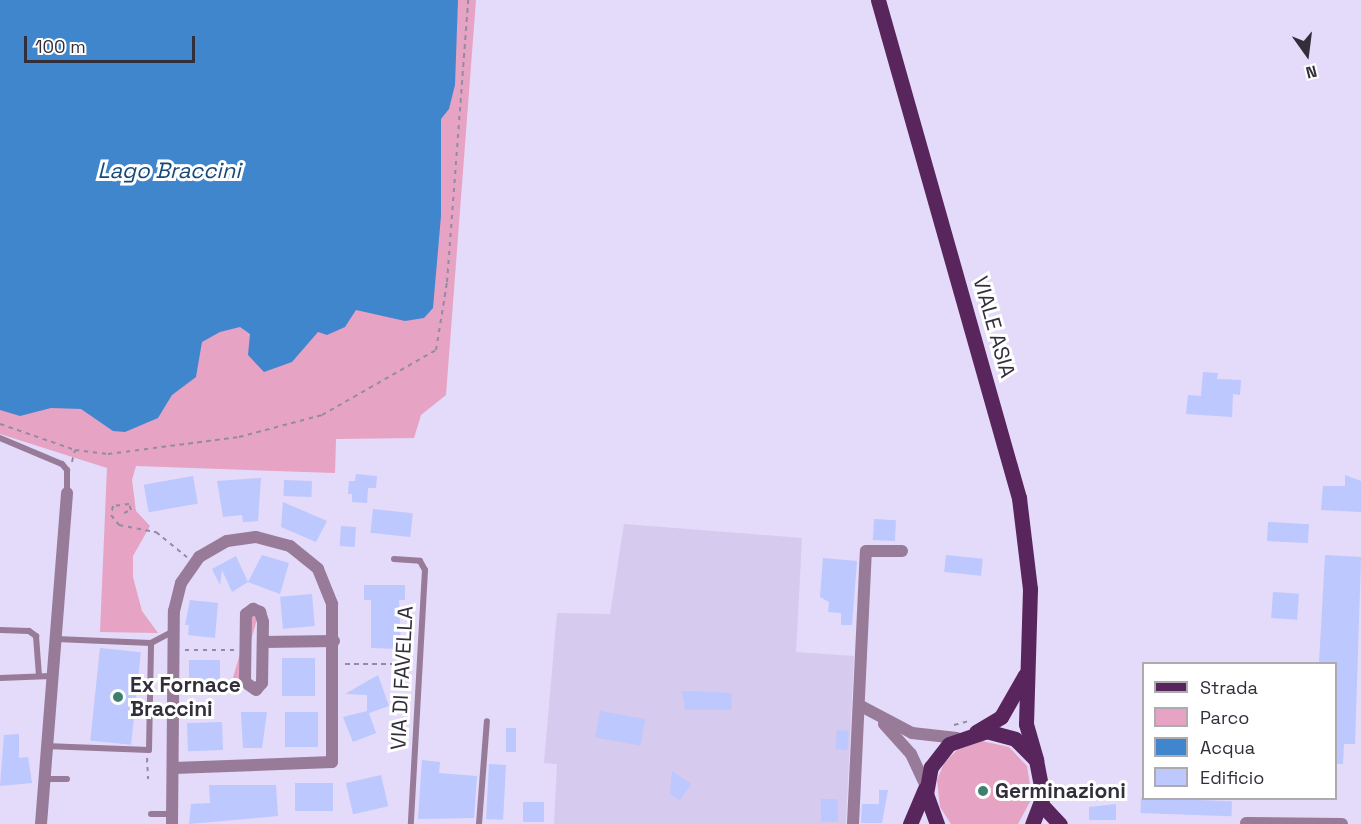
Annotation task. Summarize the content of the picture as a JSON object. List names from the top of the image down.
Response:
{
  "streets": {
    "main road": ["VIALE ASIA"],
    "lane": ["VIA DI FAVELLA"]
  },
  "water": ["Lago Braccini"],
  "places": ["Ex Fornace Braccini", "Germinazioni"],
  "legend": [
    "Strada",
    "Parco",
    "Acqua",
    "Edificio"
  ],
  "scale_bar": "100 m",
  "north": "bottom"
}
